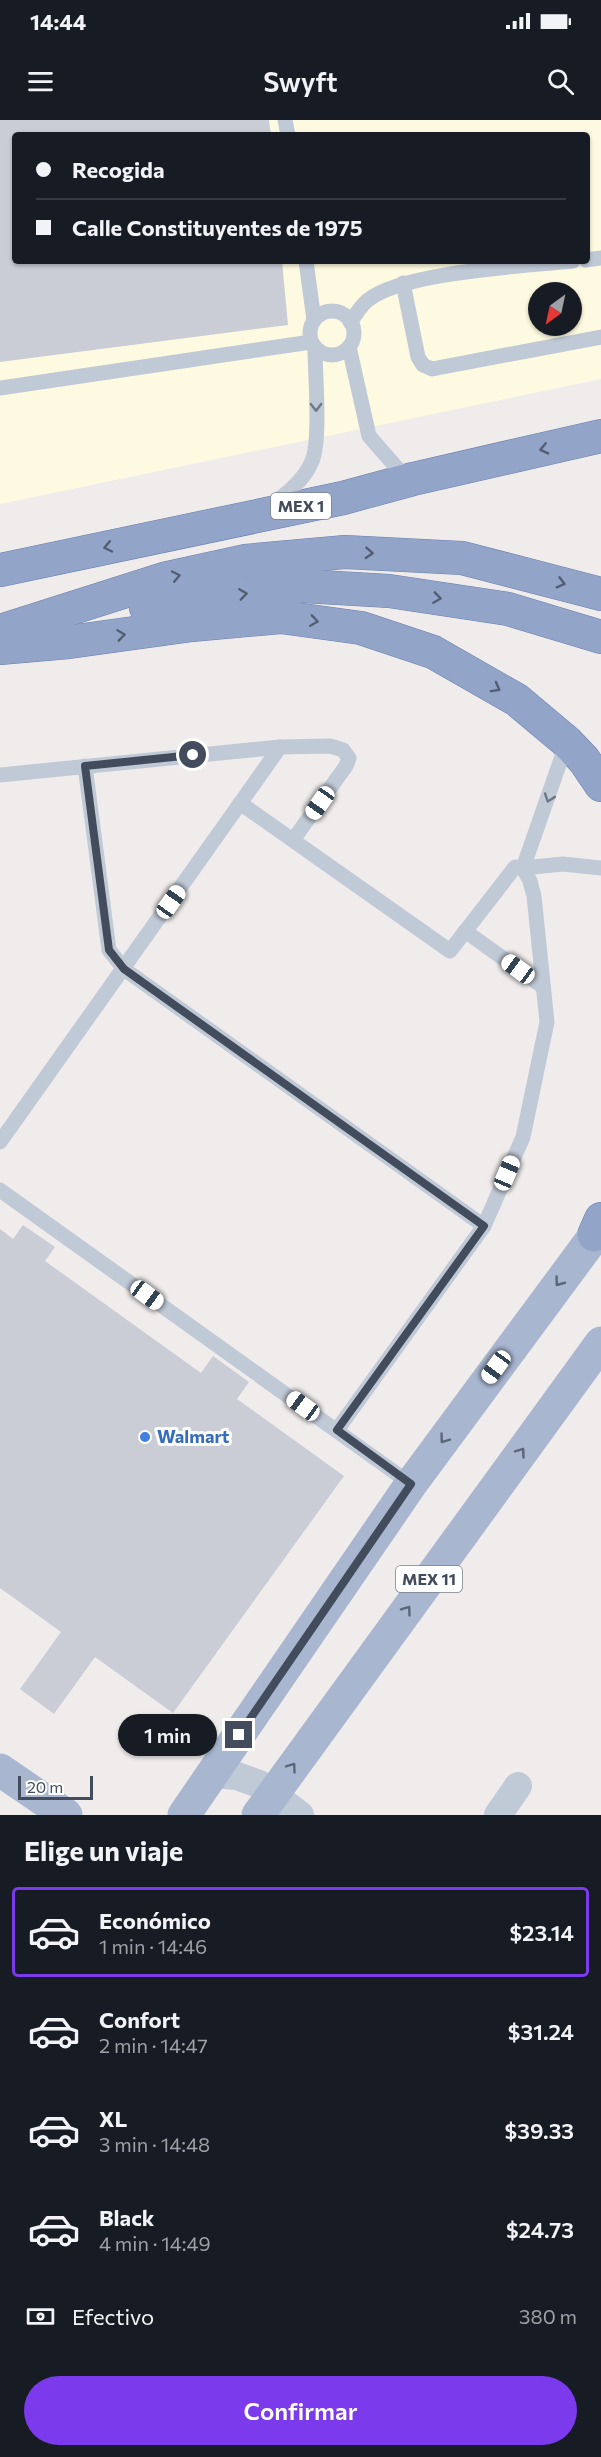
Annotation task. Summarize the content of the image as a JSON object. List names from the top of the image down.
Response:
{
  "streets": {
    "highway": ["MEX 1"],
    "main road": ["MEX 11"]
  },
  "places": ["Walmart"],
  "scale_bar": "20 m",
  "north": "bottom left",
  "page": {
    "status": "14:44",
    "header": "Swyft",
    "banner": ["Recogida", "Calle Constituyentes de 1975"],
    "bubble": "1 min",
    "scale": "20 m",
    "heading": "Elige un viaje",
    "list": [
      {
        "name": "Económico",
        "note": "1 min · 14:46",
        "value": "$23.14"
      },
      {
        "name": "Confort",
        "note": "2 min · 14:47",
        "value": "$31.24"
      },
      {
        "name": "XL",
        "note": "3 min · 14:48",
        "value": "$39.33"
      },
      {
        "name": "Black",
        "note": "4 min · 14:49",
        "value": "$24.73"
      }
    ],
    "pay": ["Efectivo", "380 m"],
    "buttons": "Confirmar"
  }
}
